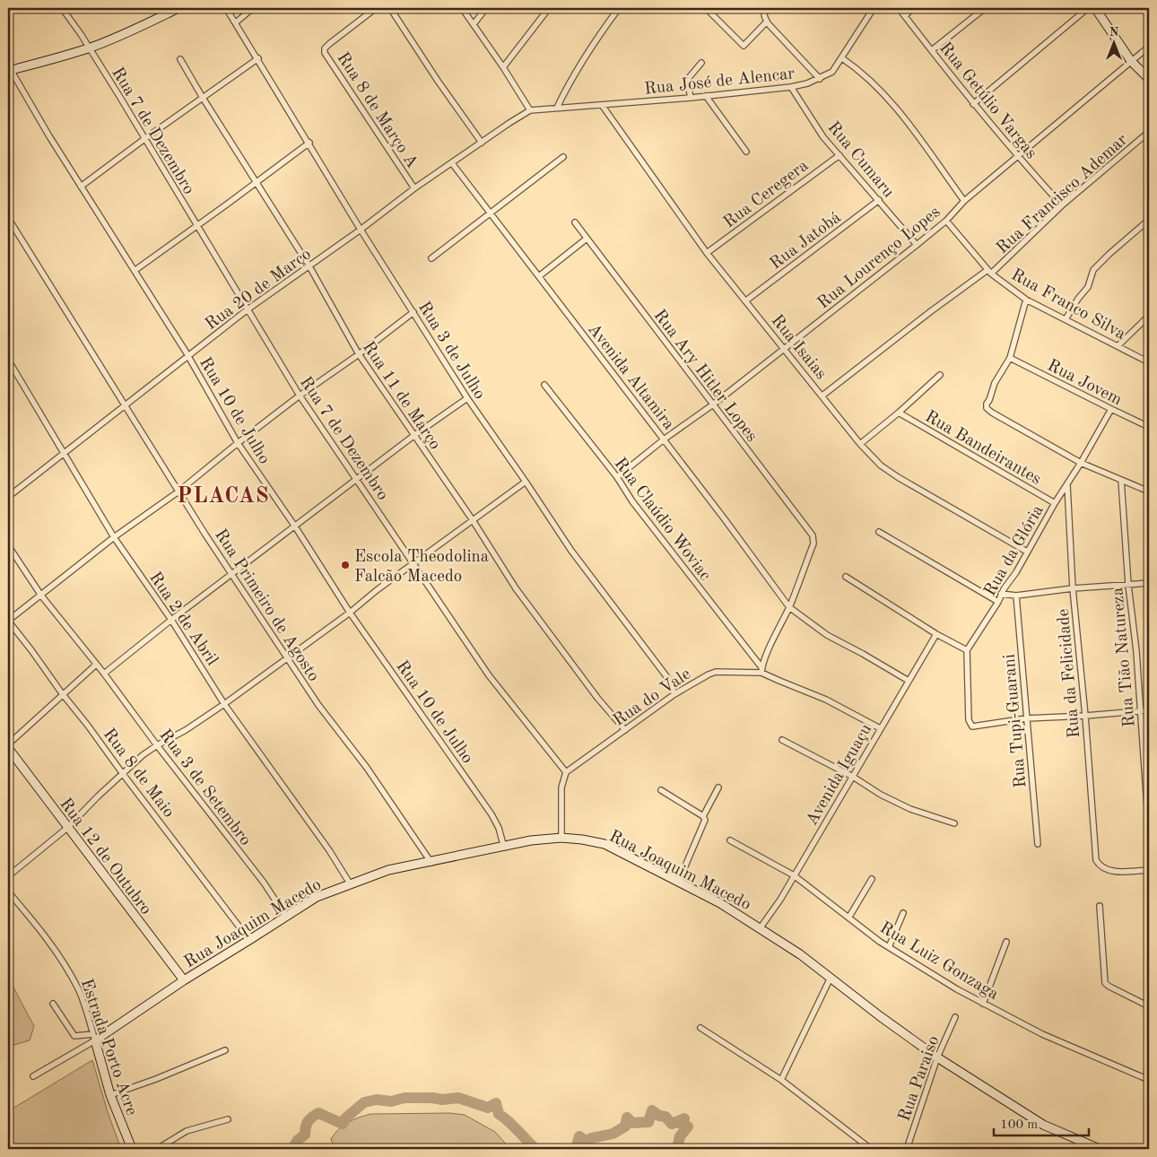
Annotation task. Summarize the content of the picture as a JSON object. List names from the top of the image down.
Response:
{
  "streets": {
    "street": [
      "Rua José de Alencar",
      "Rua Getúlio Vargas",
      "Rua 8 de Março A",
      "Rua 7 de Dezembro",
      "Rua Cumaru",
      "Rua Ceregera",
      "Rua Francisco Ademar",
      "Rua Jatobá",
      "Rua Lourenço Lopes",
      "Rua 20 de Março",
      "Rua Franco Silva",
      "Rua Isaias",
      "Rua 3 de Julho",
      "Rua Ary Hitler Lopes",
      "Avenida Altamira",
      "Rua Jovem",
      "Rua 11 de Março",
      "Rua 10 de Julho",
      "Rua Bandeirantes",
      "Rua Claúdio Woviac",
      "Rua da Glória",
      "Rua Primeiro de Agosto",
      "Rua 2 de Abril",
      "Rua Tião Natureza",
      "Rua da Felicidade",
      "Rua do Vale",
      "Rua Tupi-Guarani",
      "Rua 8 de Maio",
      "Avenida Iguaçu",
      "Rua 3 de Setembro",
      "Rua 12 de Outubro",
      "Rua Joaquim Macedo",
      "Rua Luiz Gonzaga",
      "Estrada Porto Acre",
      "Rua Paraiso"
    ]
  },
  "crossings": [
    ["Rua José de Alencar", "Rua Cumaru"],
    ["Rua José de Alencar", "Rua 20 de Março"],
    ["Rua José de Alencar", "Rua Isaias"],
    ["Rua Getúlio Vargas", "Rua Francisco Ademar"],
    ["Rua Getúlio Vargas", "Rua Lourenço Lopes"],
    ["Rua 8 de Março A", "Rua 20 de Março"],
    ["Rua 7 de Dezembro", "Rua 20 de Março"],
    ["Rua 7 de Dezembro", "Rua do Vale"],
    ["Rua Cumaru", "Rua Ceregera"],
    ["Rua Cumaru", "Rua Jatobá"],
    ["Rua Cumaru", "Rua Lourenço Lopes"],
    ["Rua Ceregera", "Rua Isaias"],
    ["Rua Francisco Ademar", "Rua Franco Silva"],
    ["Rua Francisco Ademar", "Rua Isaias"],
    ["Rua Jatobá", "Rua Isaias"],
    ["Rua Lourenço Lopes", "Rua Franco Silva"],
    ["Rua Lourenço Lopes", "Rua Isaias"],
    ["Rua Lourenço Lopes", "Rua Ary Hitler Lopes"],
    ["Rua Lourenço Lopes", "Avenida Altamira"],
    ["Rua Lourenço Lopes", "Rua Claúdio Woviac"],
    ["Rua 20 de Março", "Rua 3 de Julho"],
    ["Rua 20 de Março", "Avenida Altamira"],
    ["Rua 20 de Março", "Rua 11 de Março"],
    ["Rua 20 de Março", "Rua 10 de Julho"],
    ["Rua 20 de Março", "Rua Primeiro de Agosto"],
    ["Rua 20 de Março", "Rua 2 de Abril"],
    ["Rua Isaias", "Rua da Glória"],
    ["Rua 3 de Julho", "Rua do Vale"],
    ["Rua Ary Hitler Lopes", "Avenida Altamira"],
    ["Avenida Altamira", "Avenida Iguaçu"],
    ["Rua Jovem", "Rua da Glória"],
    ["Rua 11 de Março", "Rua do Vale"],
    ["Rua 10 de Julho", "Rua Joaquim Macedo"],
    ["Rua Bandeirantes", "Rua da Glória"],
    ["Rua Claúdio Woviac", "Rua do Vale"],
    ["Rua da Glória", "Rua da Felicidade"],
    ["Rua Primeiro de Agosto", "Rua Joaquim Macedo"],
    ["Rua 2 de Abril", "Rua Joaquim Macedo"],
    ["Rua 8 de Maio", "Rua Joaquim Macedo"],
    ["Avenida Iguaçu", "Rua Joaquim Macedo"],
    ["Avenida Iguaçu", "Rua Luiz Gonzaga"],
    ["Rua 3 de Setembro", "Rua Joaquim Macedo"],
    ["Rua 12 de Outubro", "Rua Joaquim Macedo"],
    ["Rua Joaquim Macedo", "Estrada Porto Acre"],
    ["Rua Joaquim Macedo", "Rua Paraiso"]
  ],
  "districts": ["PLACAS"],
  "places": ["Escola Theodolina Falcão Macedo"],
  "scale_bar": "100 m",
  "north": "top"
}
